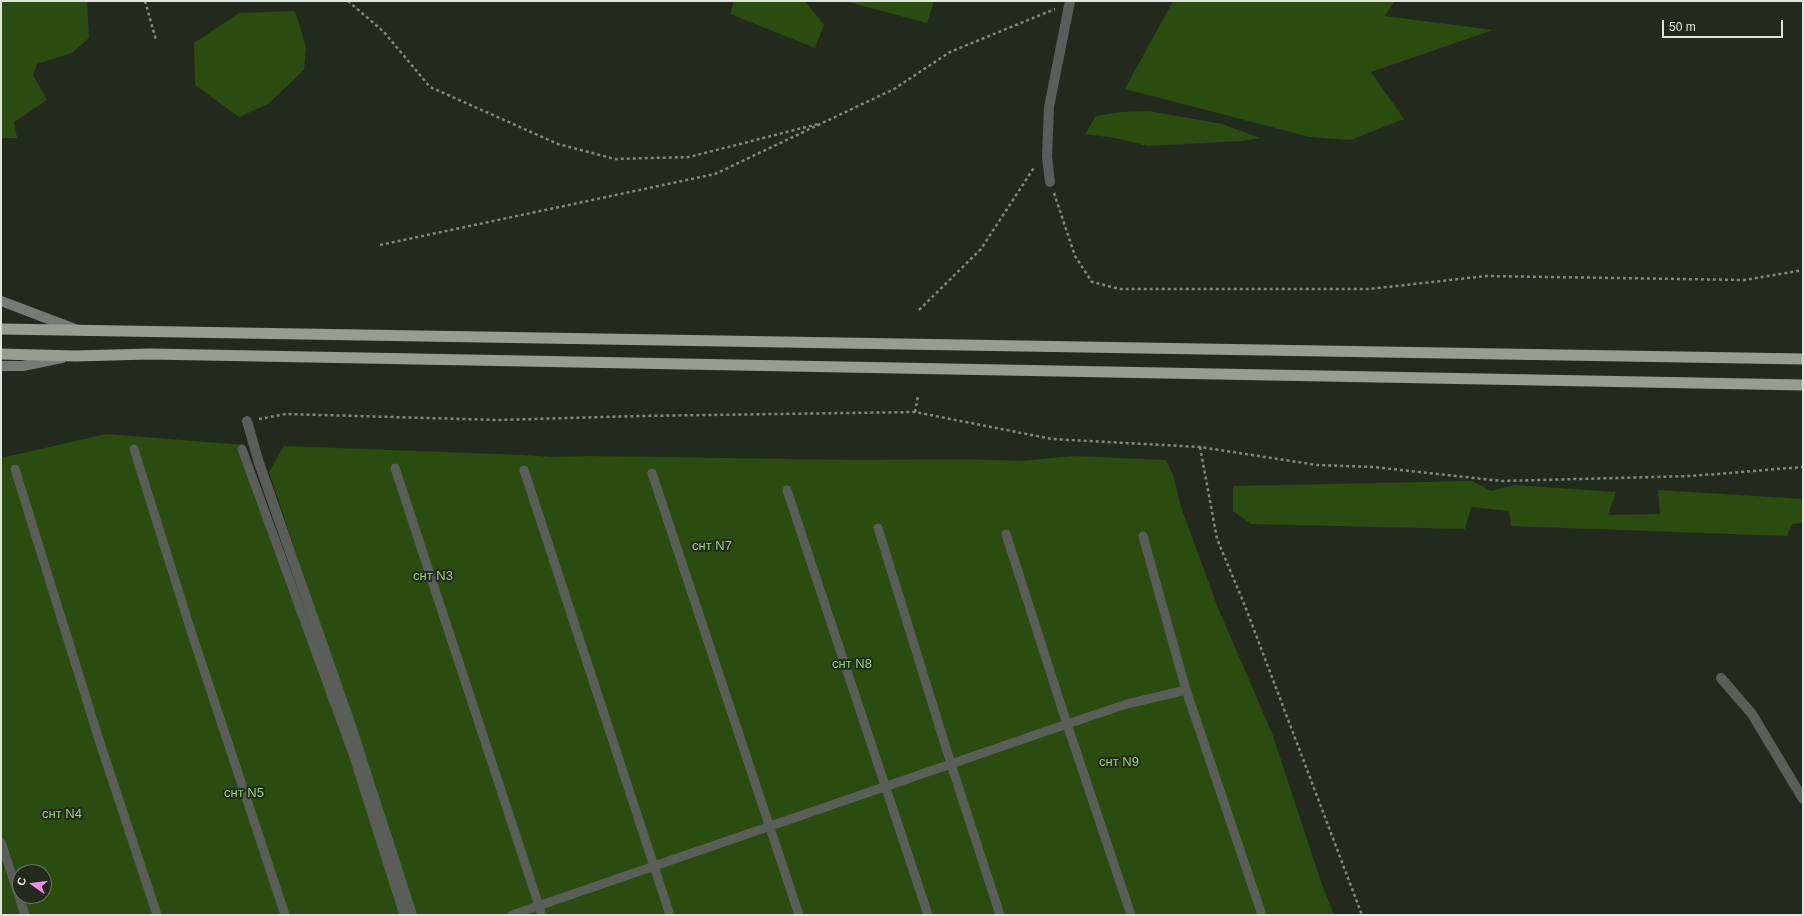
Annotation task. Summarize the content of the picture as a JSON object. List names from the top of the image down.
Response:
{
  "parks": [
    "снт N7",
    "снт N3",
    "снт N8",
    "снт N9",
    "снт N5",
    "снт N4"
  ],
  "scale_bar": "50 m",
  "north": "left"
}
